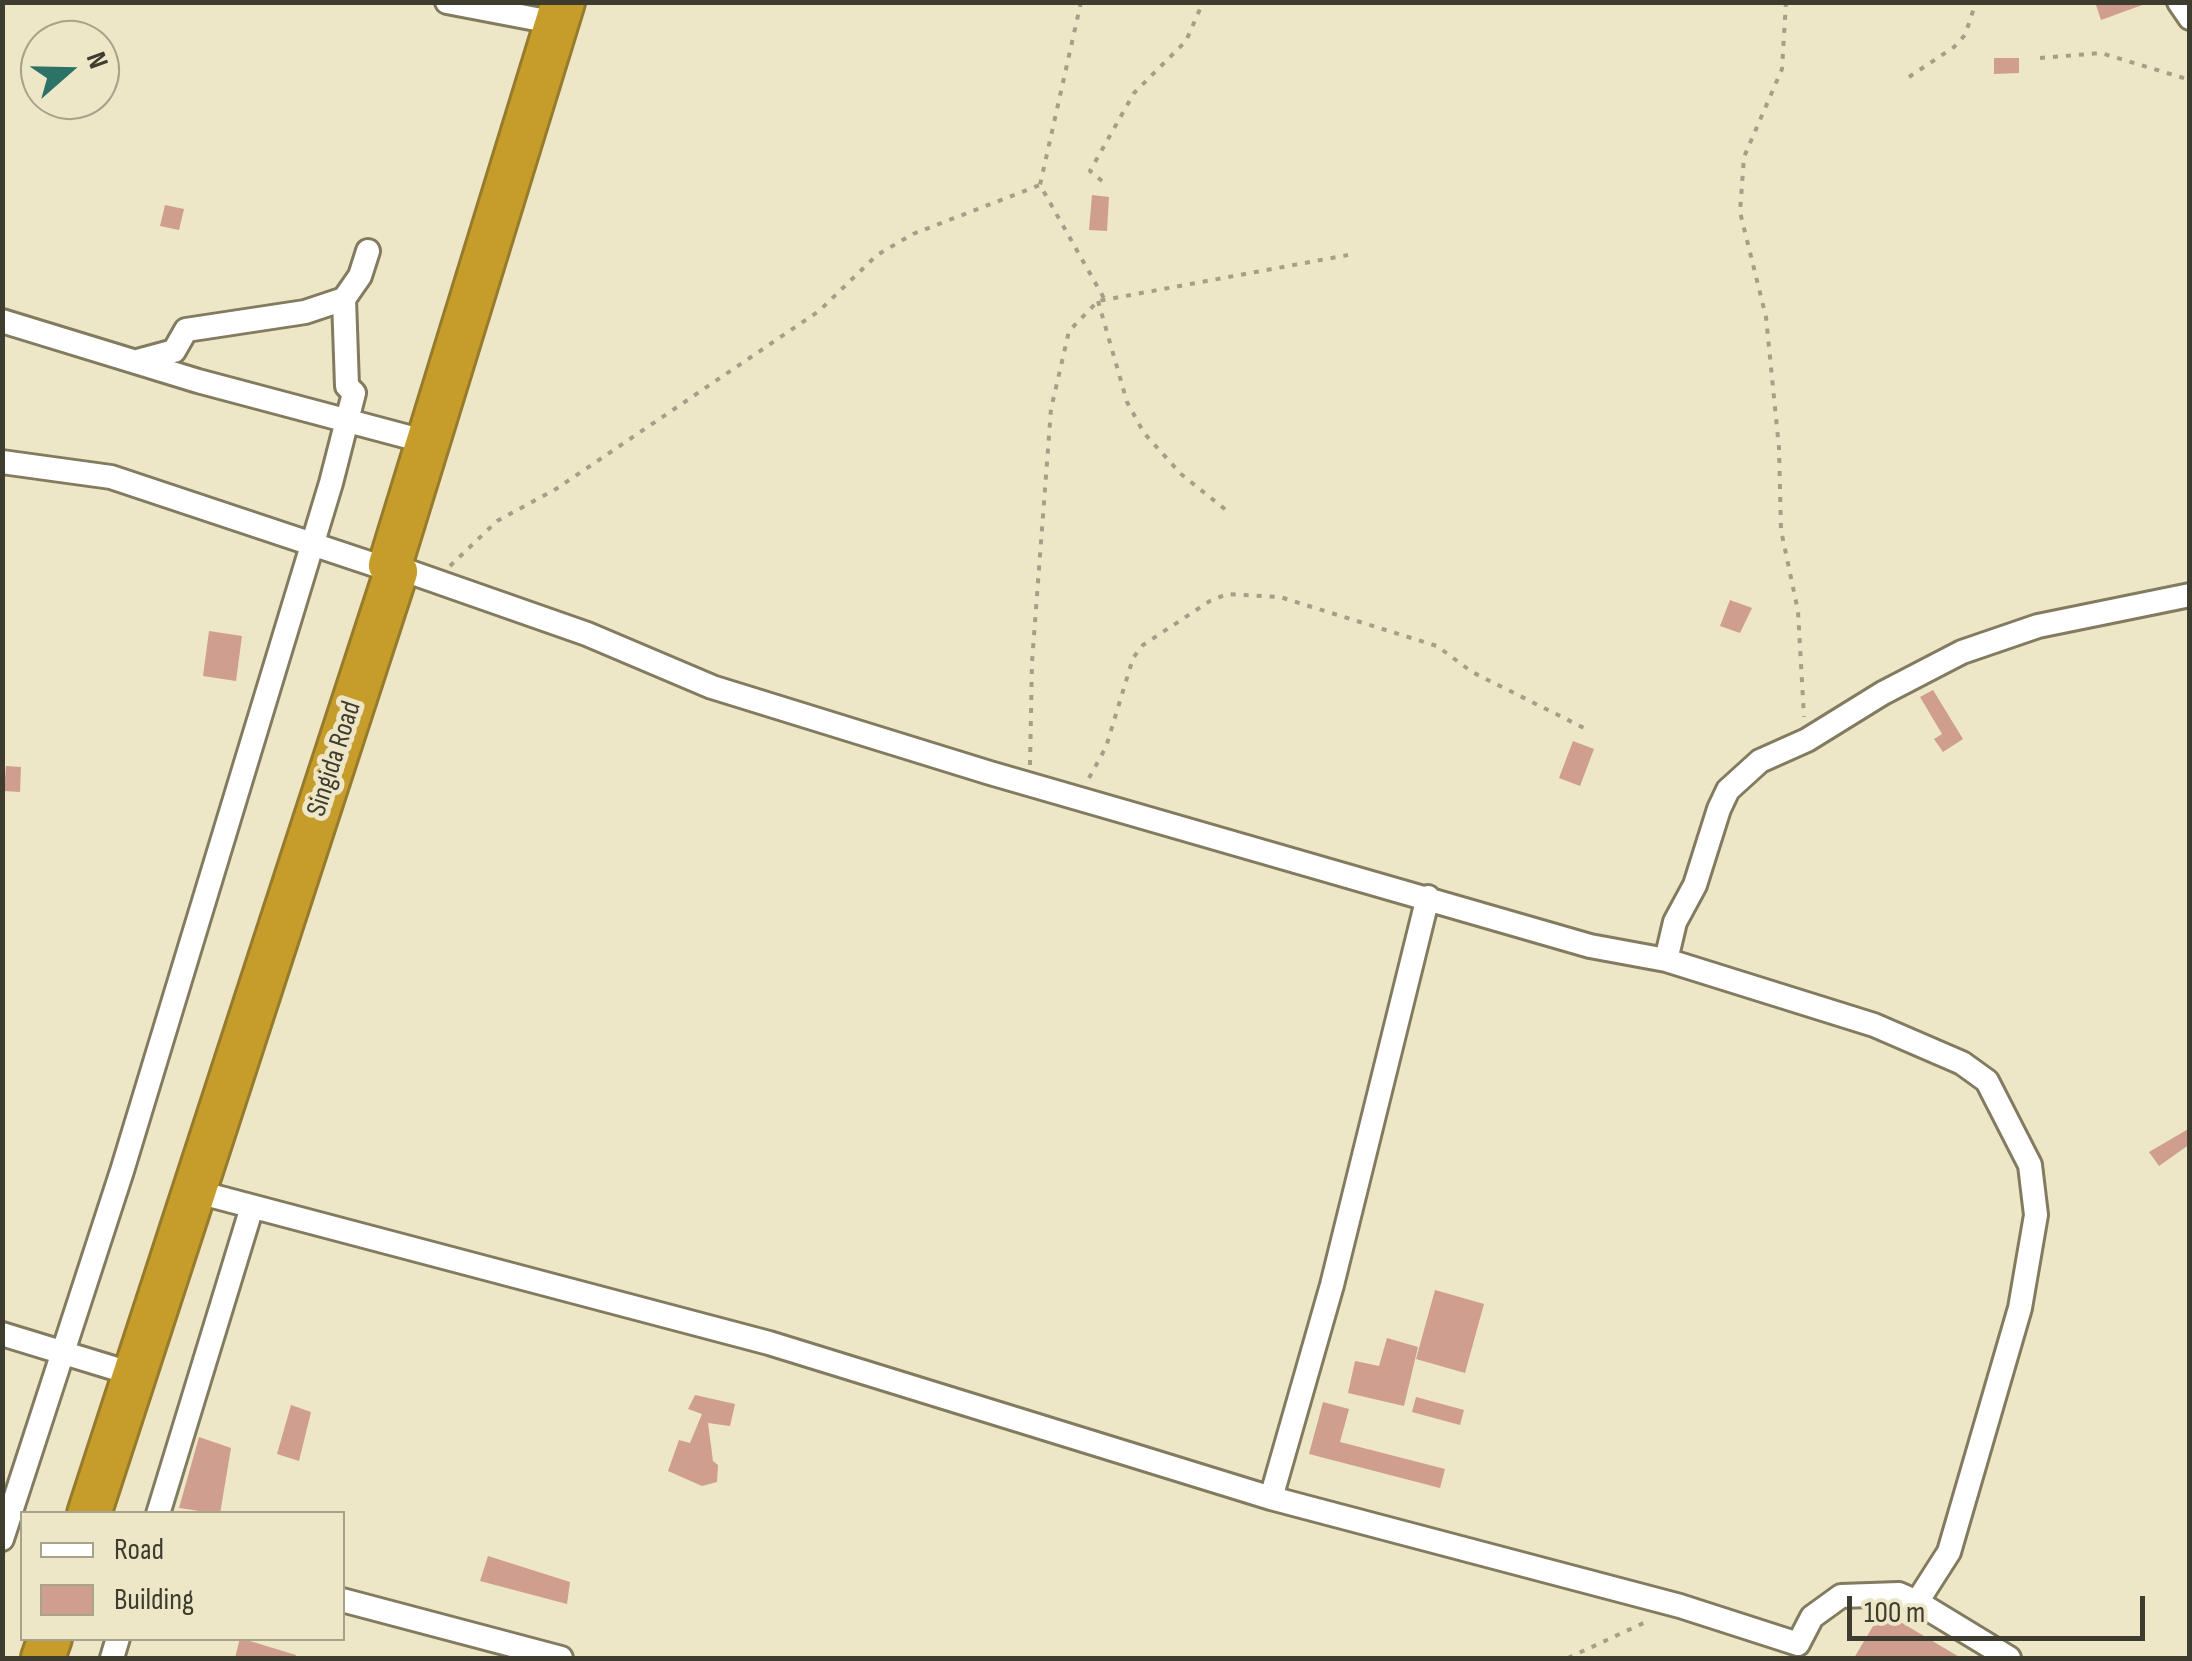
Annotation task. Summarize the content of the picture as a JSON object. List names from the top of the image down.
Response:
{
  "streets": {
    "highway": ["Singida Road"]
  },
  "legend": ["Road", "Building"],
  "scale_bar": "100 m",
  "north": "right"
}
